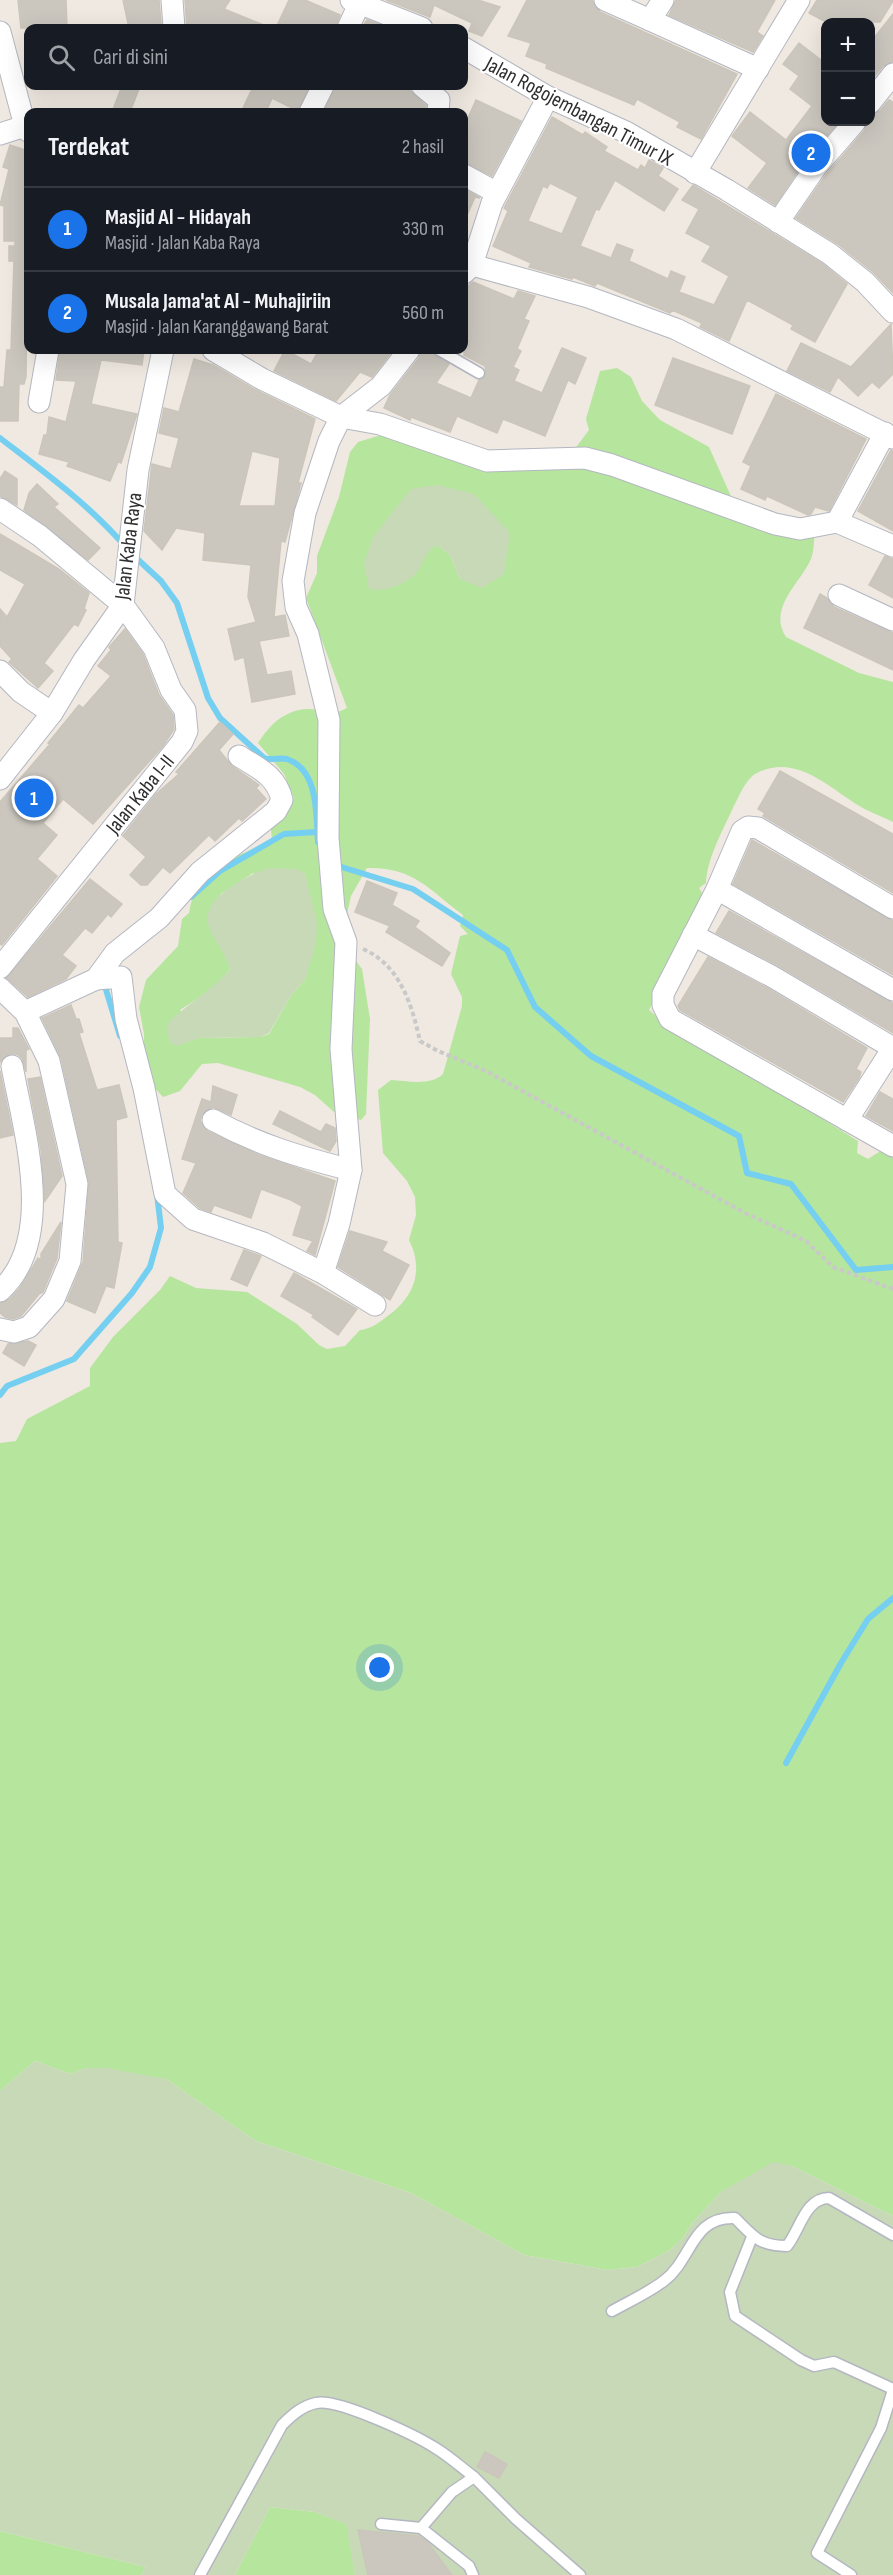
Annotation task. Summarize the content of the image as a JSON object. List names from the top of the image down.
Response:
{
  "streets": {
    "street": ["Jalan Rogojembangan Timur IX", "Jalan Kaba Raya", "Jalan Kaba I-II"]
  },
  "crossings": [
    ["Jalan Kaba Raya", "Jalan Kaba I-II"]
  ],
  "page": {
    "map_buttons": ["+", "−"],
    "search": "Cari di sini",
    "heading": ["Terdekat", "2 hasil"],
    "pins": ["2", "1"],
    "list": [
      {
        "mark": "1",
        "name": "Masjid Al - Hidayah",
        "note": "Masjid · Jalan Kaba Raya",
        "value": "330 m"
      },
      {
        "mark": "2",
        "name": "Musala Jama'at Al - Muhajiriin",
        "note": "Masjid · Jalan Karanggawang Barat",
        "value": "560 m"
      }
    ]
  }
}
